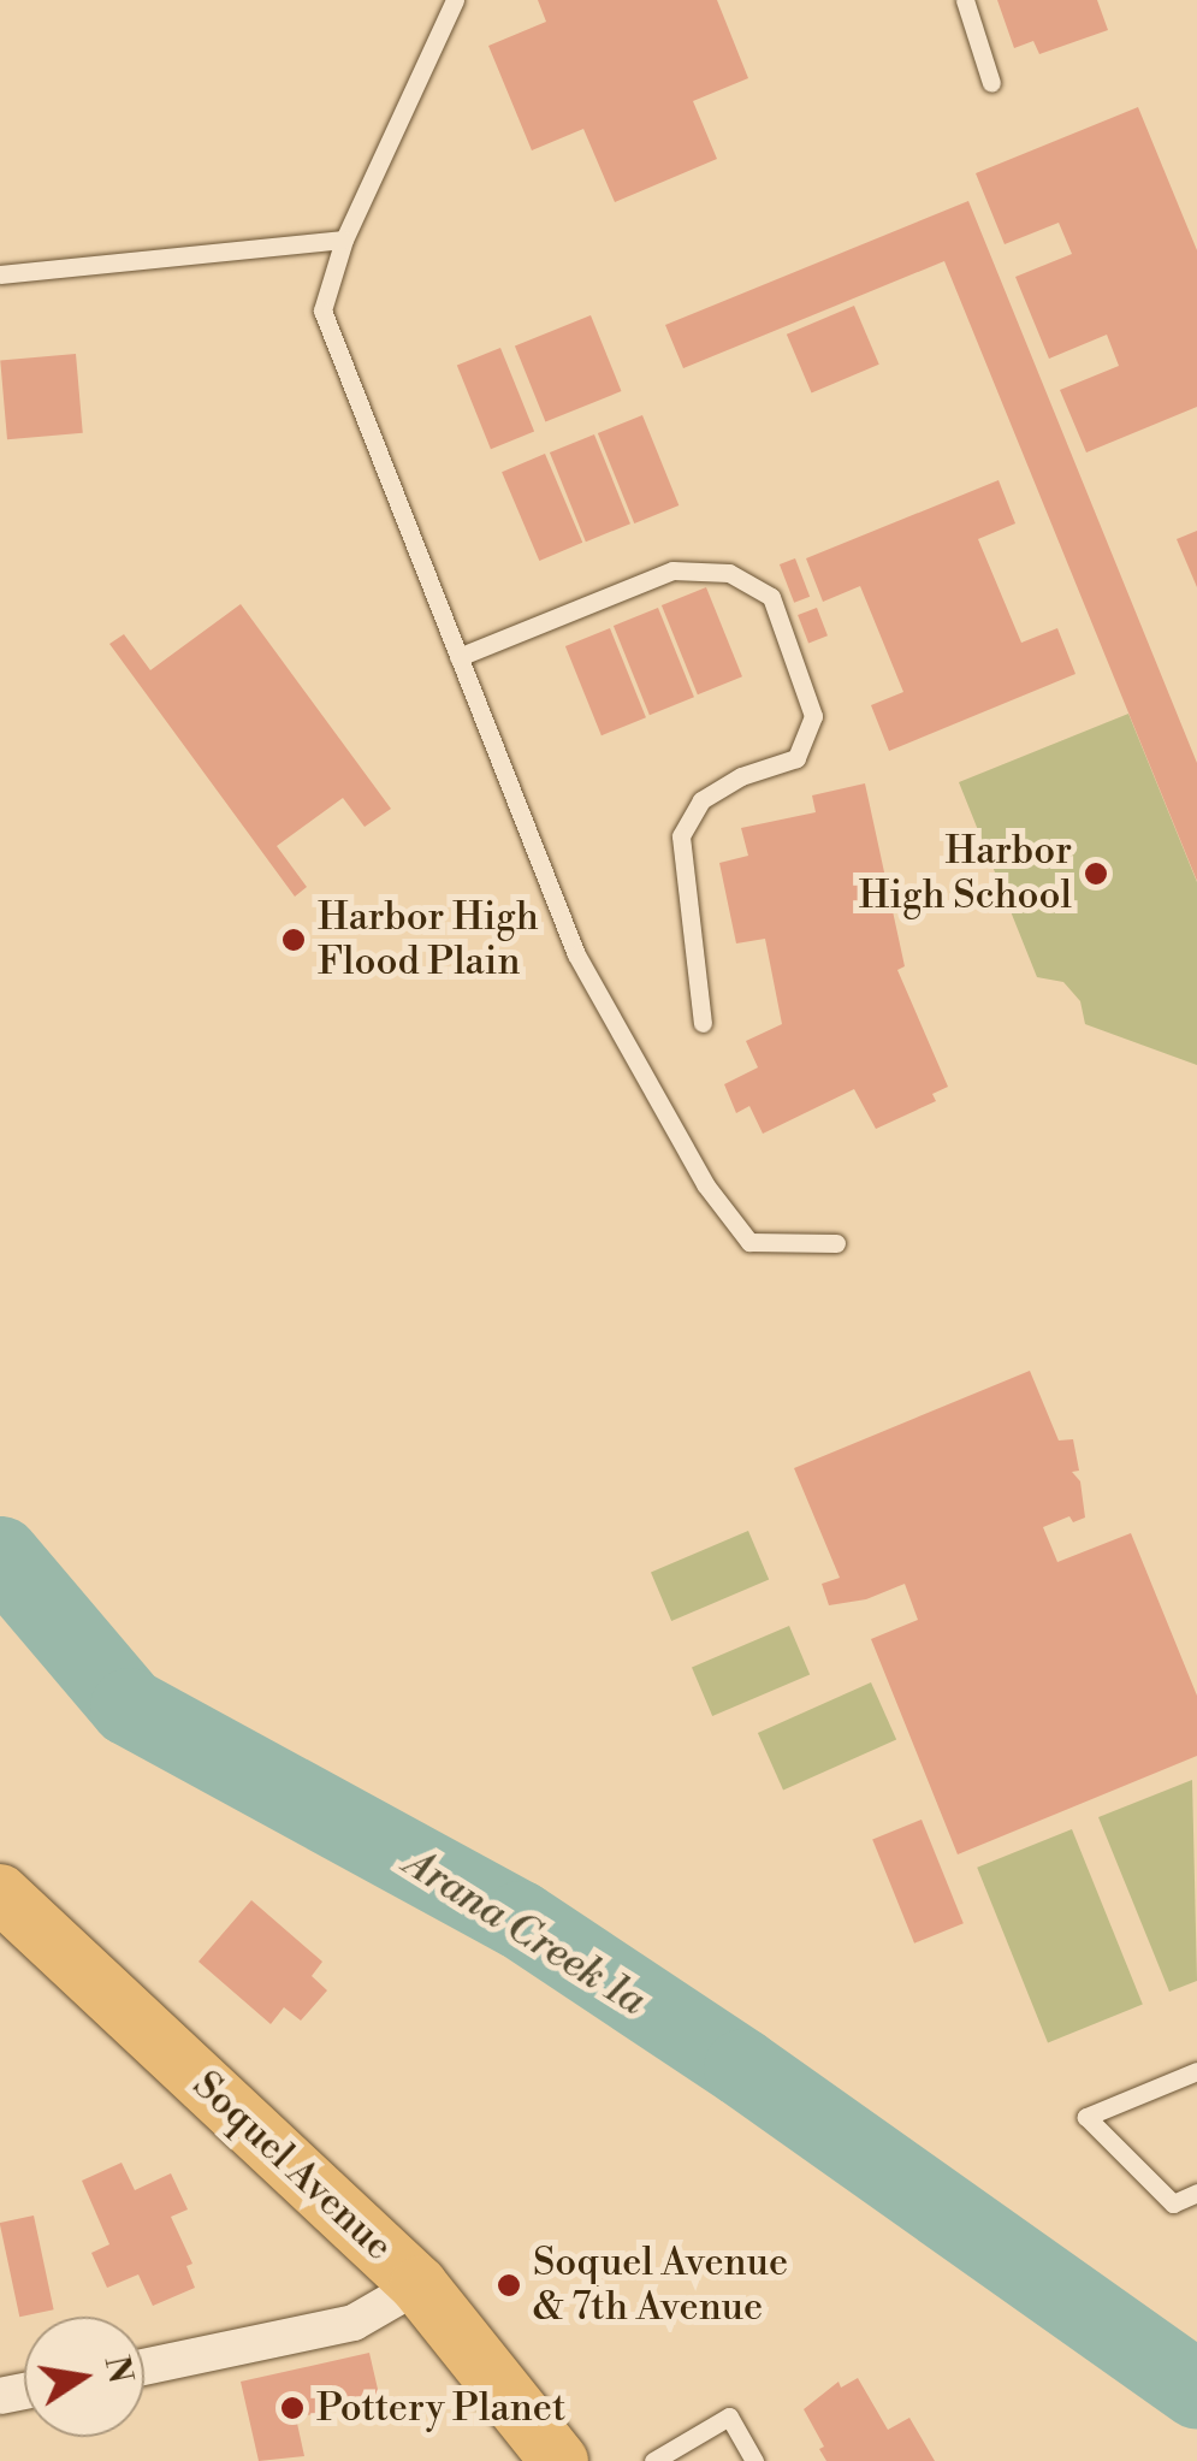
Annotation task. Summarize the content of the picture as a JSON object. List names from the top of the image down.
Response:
{
  "streets": {
    "main road": ["Soquel Avenue"]
  },
  "water": ["Arana Creek 1a"],
  "places": [
    "Harbor High School",
    "Harbor High Flood Plain",
    "Soquel Avenue & 7th Avenue",
    "Pottery Planet"
  ],
  "north": "right"
}
